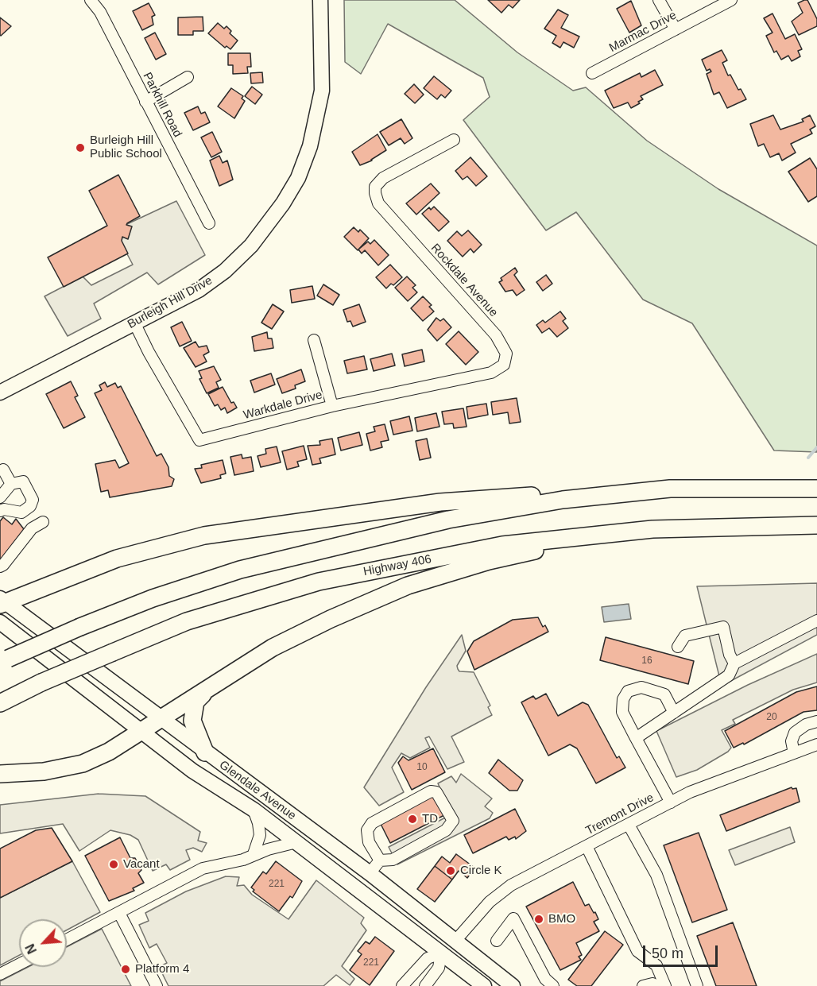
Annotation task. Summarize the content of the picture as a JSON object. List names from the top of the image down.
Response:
{
  "streets": {
    "highway": ["Highway 406"],
    "main road": ["Burleigh Hill Drive", "Glendale Avenue"],
    "street": [
      "Marmac Drive",
      "Parkhill Road",
      "Rockdale Avenue",
      "Warkdale Drive",
      "Tremont Drive"
    ]
  },
  "crossings": [
    ["Rockdale Avenue", "Warkdale Drive"],
    ["Burleigh Hill Drive", "Warkdale Drive"],
    ["Glendale Avenue", "Tremont Drive"]
  ],
  "places": [
    "Burleigh Hill Public School",
    "TD",
    "Vacant",
    "Circle K",
    "BMO",
    "Platform 4"
  ],
  "house_numbers": [
    "16",
    "20",
    "10",
    "221",
    "221"
  ],
  "scale_bar": "50 m",
  "north": "bottom left"
}
